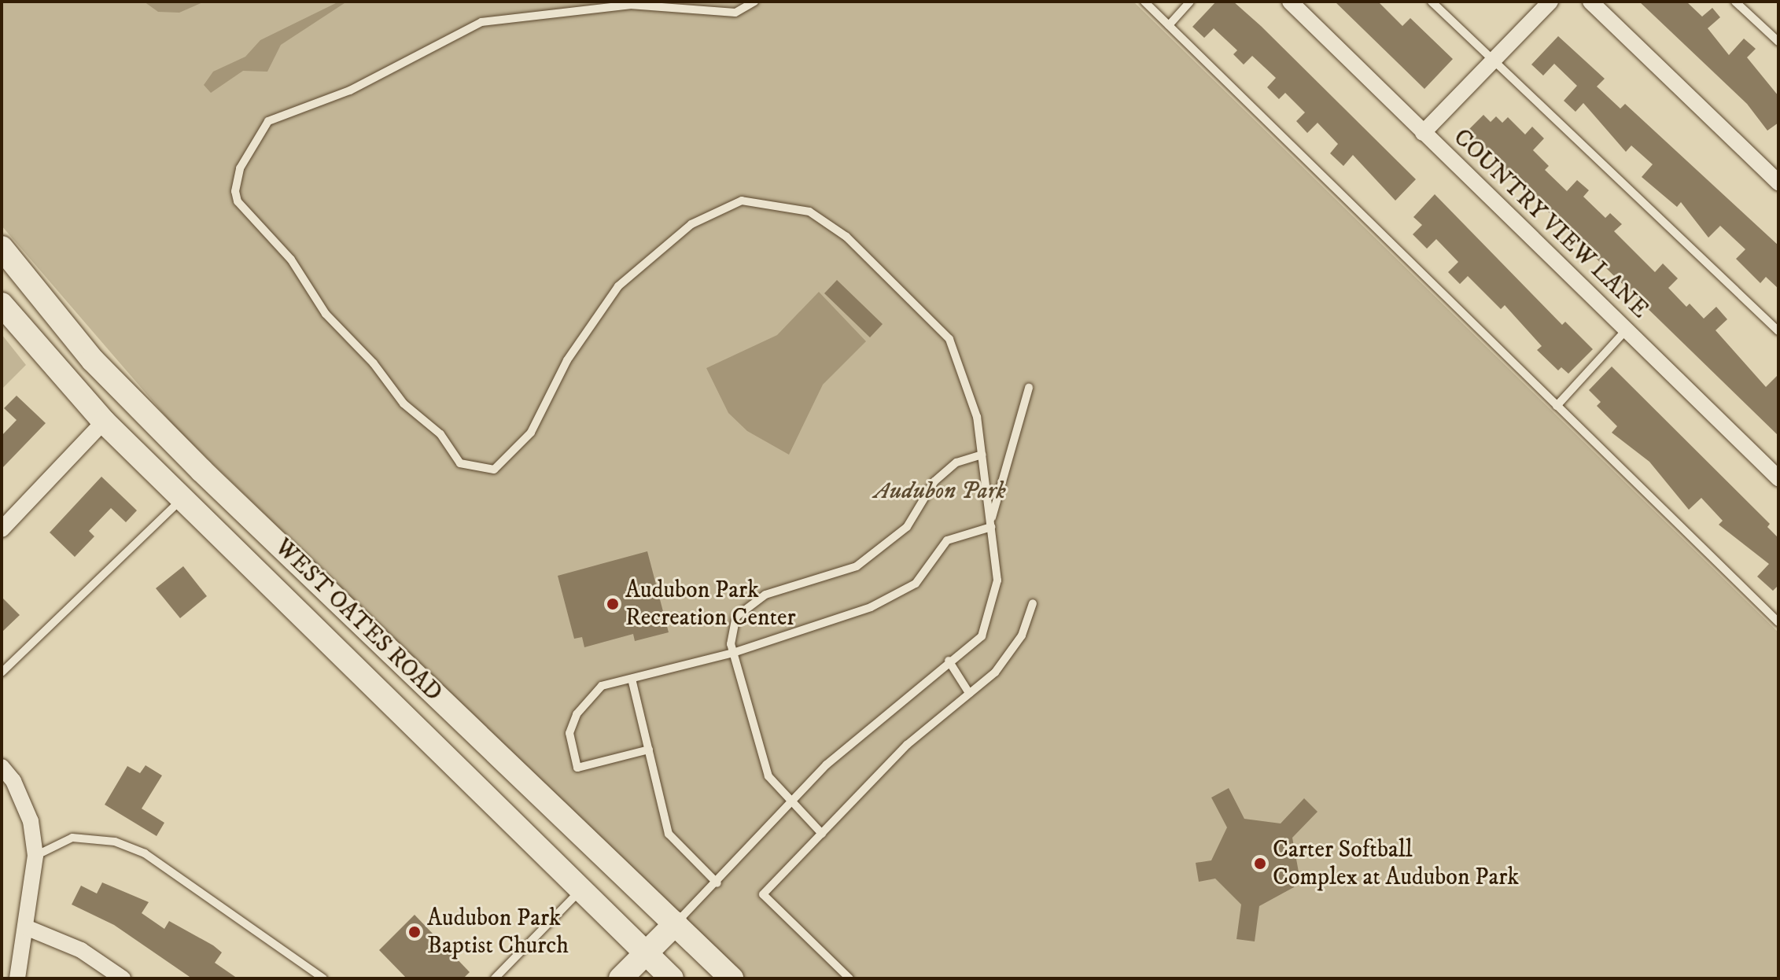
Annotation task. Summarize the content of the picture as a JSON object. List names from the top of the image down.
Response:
{
  "streets": {
    "main road": ["WEST OATES ROAD"],
    "street": ["COUNTRY VIEW LANE"]
  },
  "parks": ["Audubon Park"],
  "places": ["Audubon Park Recreation Center", "Carter Softball Complex at Audubon Park", "Audubon Park Baptist Church"]
}
